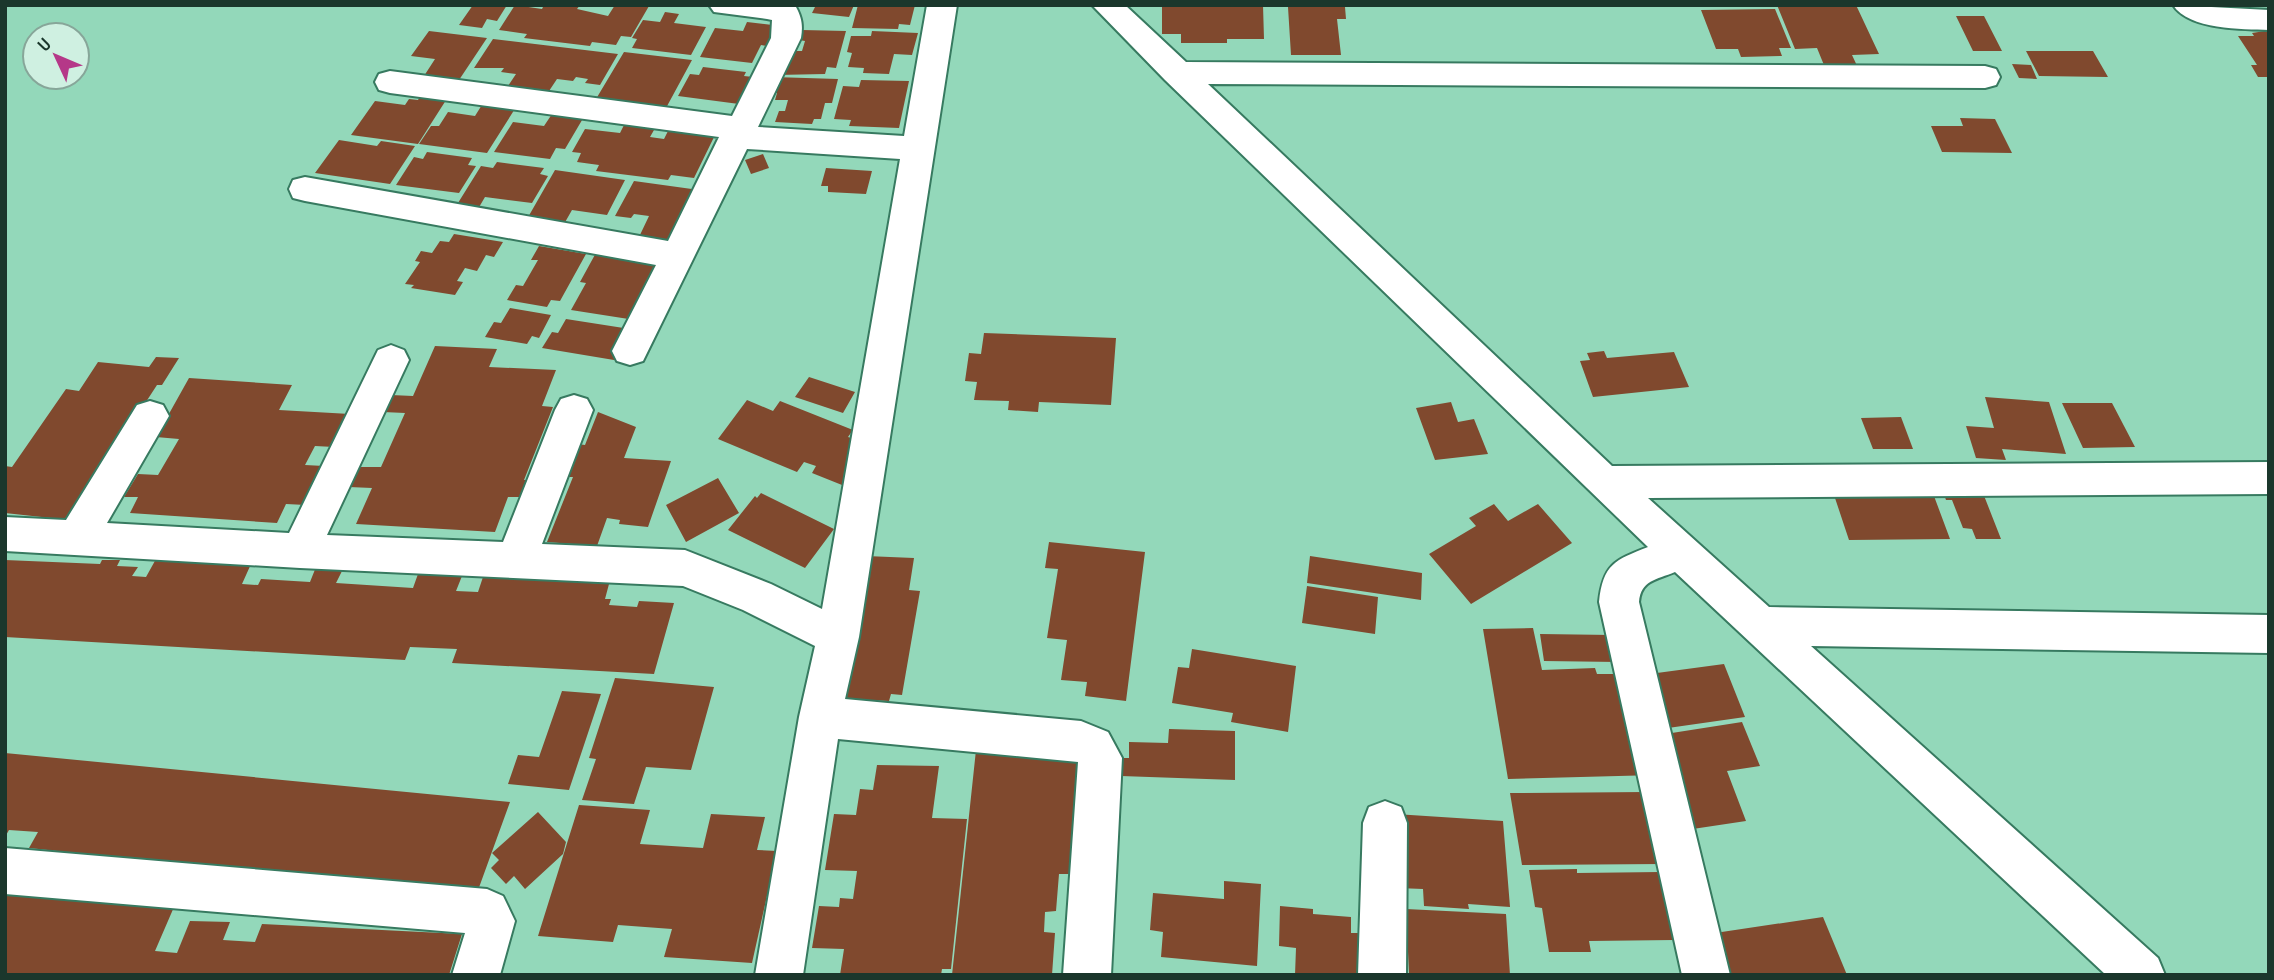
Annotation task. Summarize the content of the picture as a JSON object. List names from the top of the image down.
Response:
{
  "north": "top left"
}
